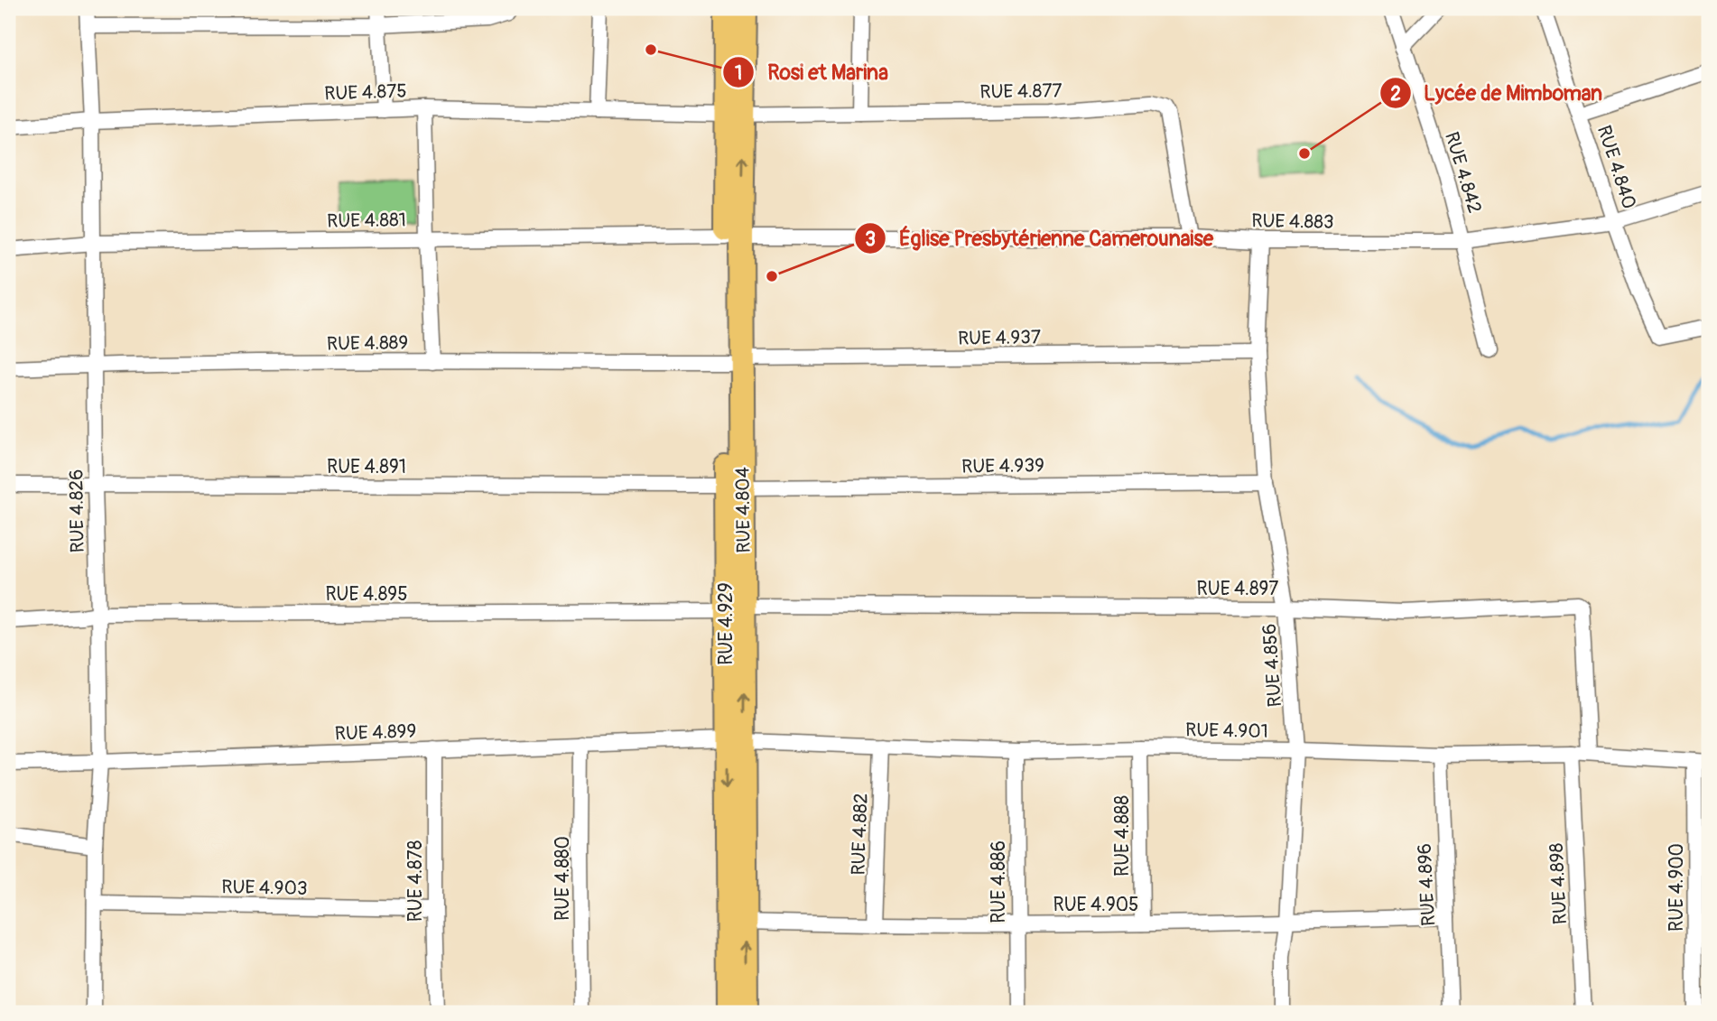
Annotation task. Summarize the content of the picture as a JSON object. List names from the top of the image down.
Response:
{
  "streets": {
    "main road": ["RUE 4.804"],
    "street": [
      "RUE 4.877",
      "RUE 4.875",
      "RUE 4.840",
      "RUE 4.842",
      "RUE 4.881",
      "RUE 4.883",
      "RUE 4.937",
      "RUE 4.889",
      "RUE 4.939",
      "RUE 4.891",
      "RUE 4.826",
      "RUE 4.897",
      "RUE 4.895",
      "RUE 4.856",
      "RUE 4.901",
      "RUE 4.899",
      "RUE 4.882",
      "RUE 4.888",
      "RUE 4.880",
      "RUE 4.878",
      "RUE 4.886",
      "RUE 4.898",
      "RUE 4.896",
      "RUE 4.903",
      "RUE 4.900",
      "RUE 4.905"
    ]
  },
  "crossings": [
    ["RUE 4.877", "RUE 4.875"],
    ["RUE 4.877", "RUE 4.883"],
    ["RUE 4.877", "RUE 4.804"],
    ["RUE 4.875", "RUE 4.804"],
    ["RUE 4.875", "RUE 4.826"],
    ["RUE 4.840", "RUE 4.883"],
    ["RUE 4.842", "RUE 4.883"],
    ["RUE 4.881", "RUE 4.883"],
    ["RUE 4.881", "RUE 4.804"],
    ["RUE 4.881", "RUE 4.826"],
    ["RUE 4.883", "RUE 4.804"],
    ["RUE 4.883", "RUE 4.856"],
    ["RUE 4.937", "RUE 4.889"],
    ["RUE 4.937", "RUE 4.804"],
    ["RUE 4.937", "RUE 4.856"],
    ["RUE 4.889", "RUE 4.804"],
    ["RUE 4.889", "RUE 4.826"],
    ["RUE 4.939", "RUE 4.891"],
    ["RUE 4.939", "RUE 4.804"],
    ["RUE 4.939", "RUE 4.856"],
    ["RUE 4.891", "RUE 4.804"],
    ["RUE 4.891", "RUE 4.826"],
    ["RUE 4.804", "RUE 4.897"],
    ["RUE 4.804", "RUE 4.895"],
    ["RUE 4.804", "RUE 4.901"],
    ["RUE 4.804", "RUE 4.899"],
    ["RUE 4.804", "RUE 4.905"],
    ["RUE 4.826", "RUE 4.895"],
    ["RUE 4.826", "RUE 4.899"],
    ["RUE 4.826", "RUE 4.903"],
    ["RUE 4.897", "RUE 4.895"],
    ["RUE 4.897", "RUE 4.856"],
    ["RUE 4.897", "RUE 4.901"],
    ["RUE 4.856", "RUE 4.901"],
    ["RUE 4.856", "RUE 4.905"],
    ["RUE 4.901", "RUE 4.899"],
    ["RUE 4.901", "RUE 4.882"],
    ["RUE 4.901", "RUE 4.888"],
    ["RUE 4.901", "RUE 4.886"],
    ["RUE 4.901", "RUE 4.898"],
    ["RUE 4.901", "RUE 4.896"],
    ["RUE 4.901", "RUE 4.900"],
    ["RUE 4.899", "RUE 4.880"],
    ["RUE 4.899", "RUE 4.878"],
    ["RUE 4.882", "RUE 4.905"],
    ["RUE 4.888", "RUE 4.905"],
    ["RUE 4.878", "RUE 4.903"],
    ["RUE 4.886", "RUE 4.905"],
    ["RUE 4.896", "RUE 4.905"]
  ],
  "places": ["Rosi et Marina", "Lycée de Mimboman", "Église Presbytérienne Camerounaise"]
}
